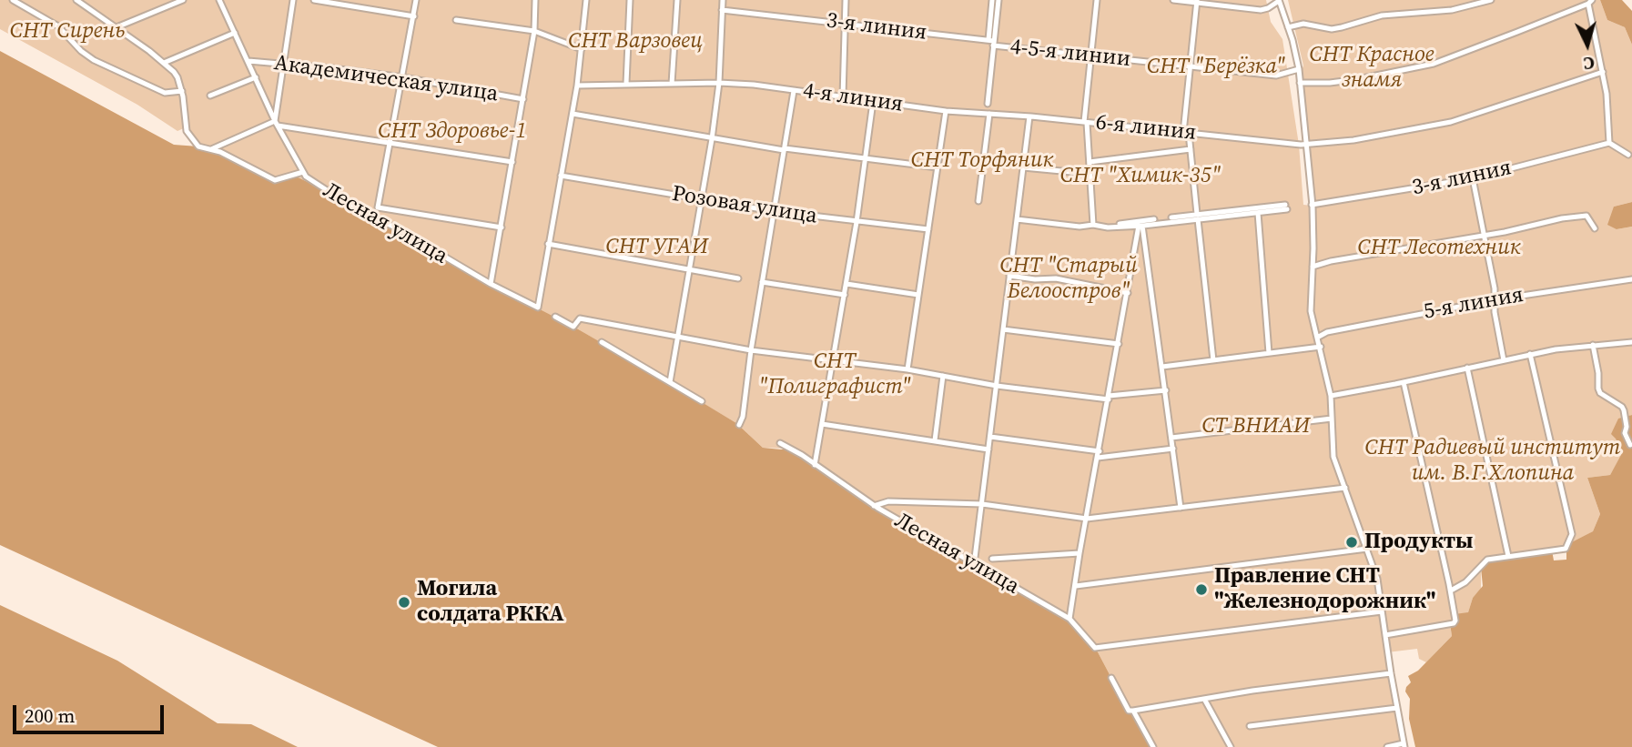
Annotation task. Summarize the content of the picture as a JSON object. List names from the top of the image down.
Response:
{
  "streets": {
    "street": [
      "3-я линия",
      "4-5-я линии",
      "Академическая улица",
      "4-я линия",
      "6-я линия",
      "Розовая улица",
      "Лесная улица",
      "5-я линия"
    ]
  },
  "crossings": [
    ["3-я линия", "4-5-я линии"],
    ["Академическая улица", "Лесная улица"],
    ["4-я линия", "6-я линия"]
  ],
  "parks": [
    "СНТ Сирень",
    "СНТ Варзовец",
    "СНТ Красное знамя",
    "СНТ \"Берёзка\"",
    "СНТ Здоровье-1",
    "СНТ Торфяник",
    "СНТ \"Химик-35\"",
    "СНТ УГАИ",
    "СНТ Лесотехник",
    "СНТ \"Старый Белоостров\"",
    "СНТ \"Полиграфист\"",
    "СТ ВНИАИ",
    "СНТ Радиевый институт им. В.Г.Хлопина"
  ],
  "places": ["Продукты", "Правление СНТ \"Железнодорожник\"", "Могила солдата РККА"],
  "scale_bar": "200 m",
  "north": "bottom"
}
